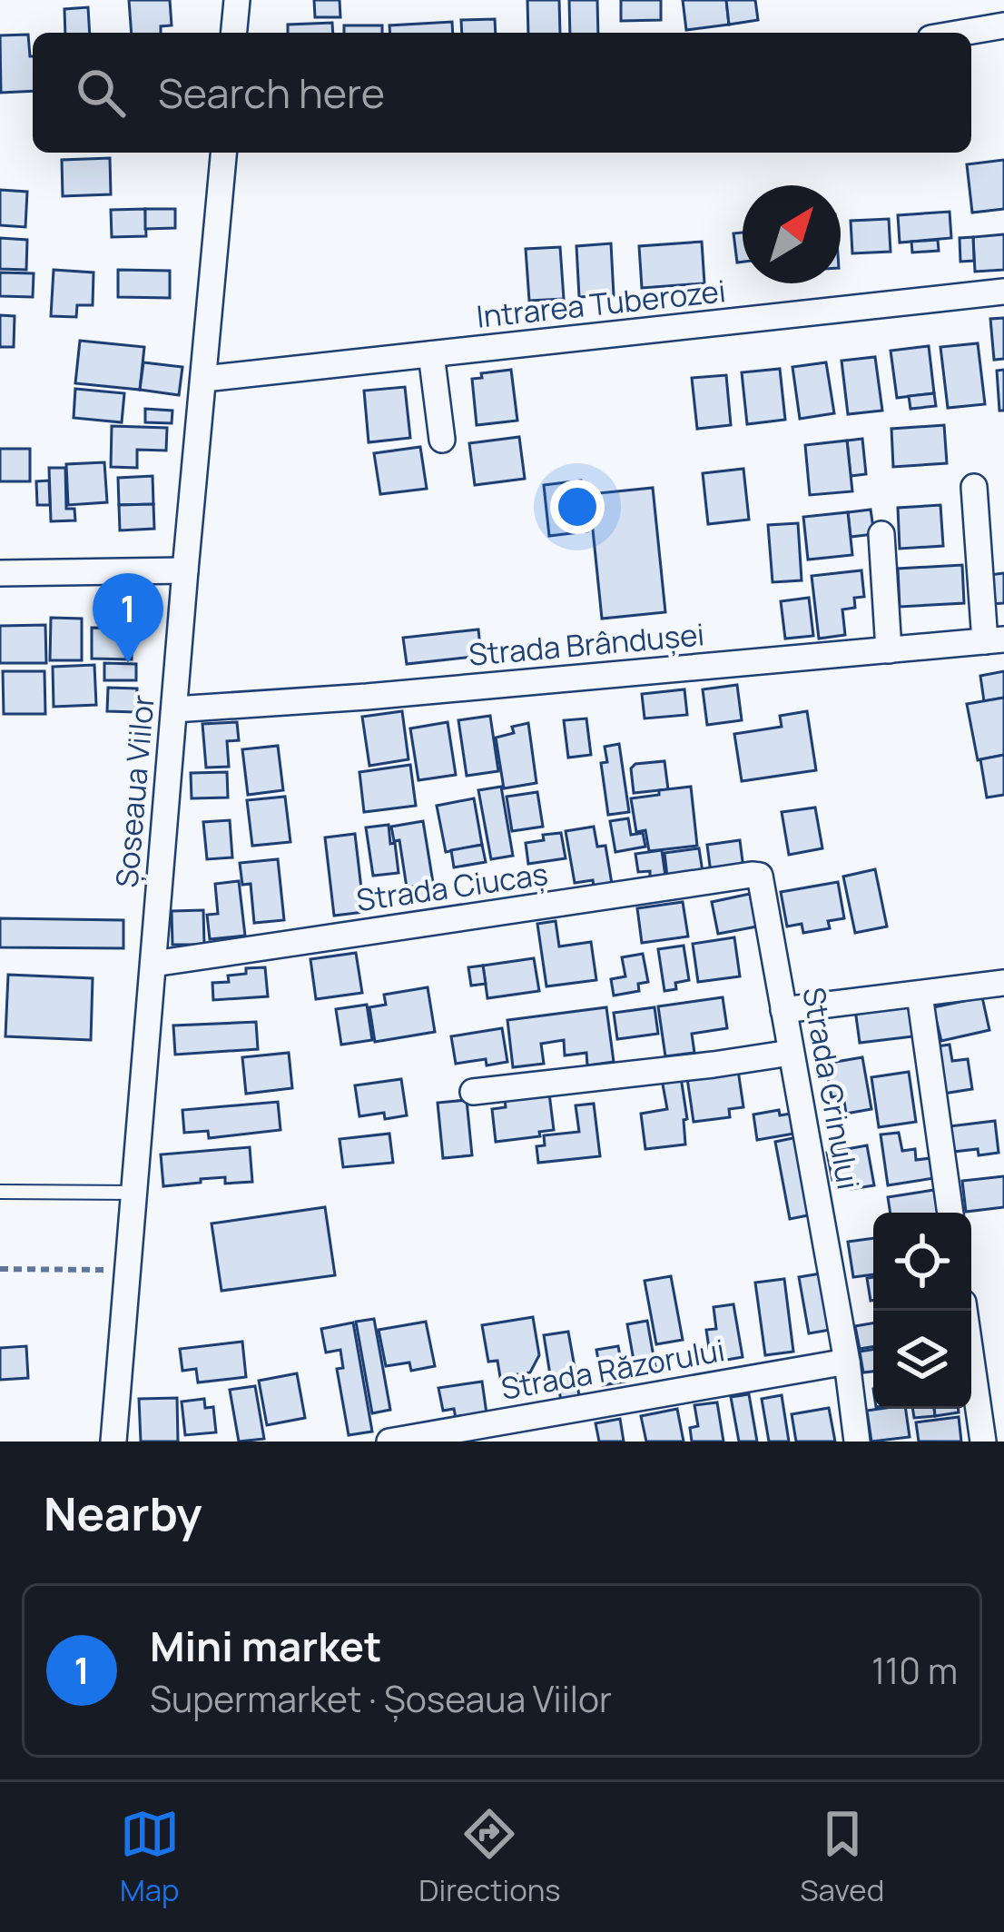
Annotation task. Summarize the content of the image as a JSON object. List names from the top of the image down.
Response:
{
  "streets": {
    "street": [
      "Intrarea Tuberozei",
      "Strada Brândușei",
      "Șoseaua Viilor",
      "Strada Ciucaș",
      "Strada Crinului",
      "Strada Răzorului"
    ]
  },
  "crossings": [
    ["Intrarea Tuberozei", "Șoseaua Viilor"],
    ["Strada Brândușei", "Șoseaua Viilor"],
    ["Șoseaua Viilor", "Strada Ciucaș"],
    ["Strada Ciucaș", "Strada Crinului"],
    ["Strada Crinului", "Strada Răzorului"]
  ],
  "north": "top right",
  "page": {
    "search": "Search here",
    "pins": "1",
    "heading": "Nearby",
    "list": [
      {
        "mark": "1",
        "name": "Mini market",
        "note": "Supermarket · Șoseaua Viilor",
        "value": "110 m"
      }
    ],
    "nav": ["Map", "Directions", "Saved"]
  }
}
